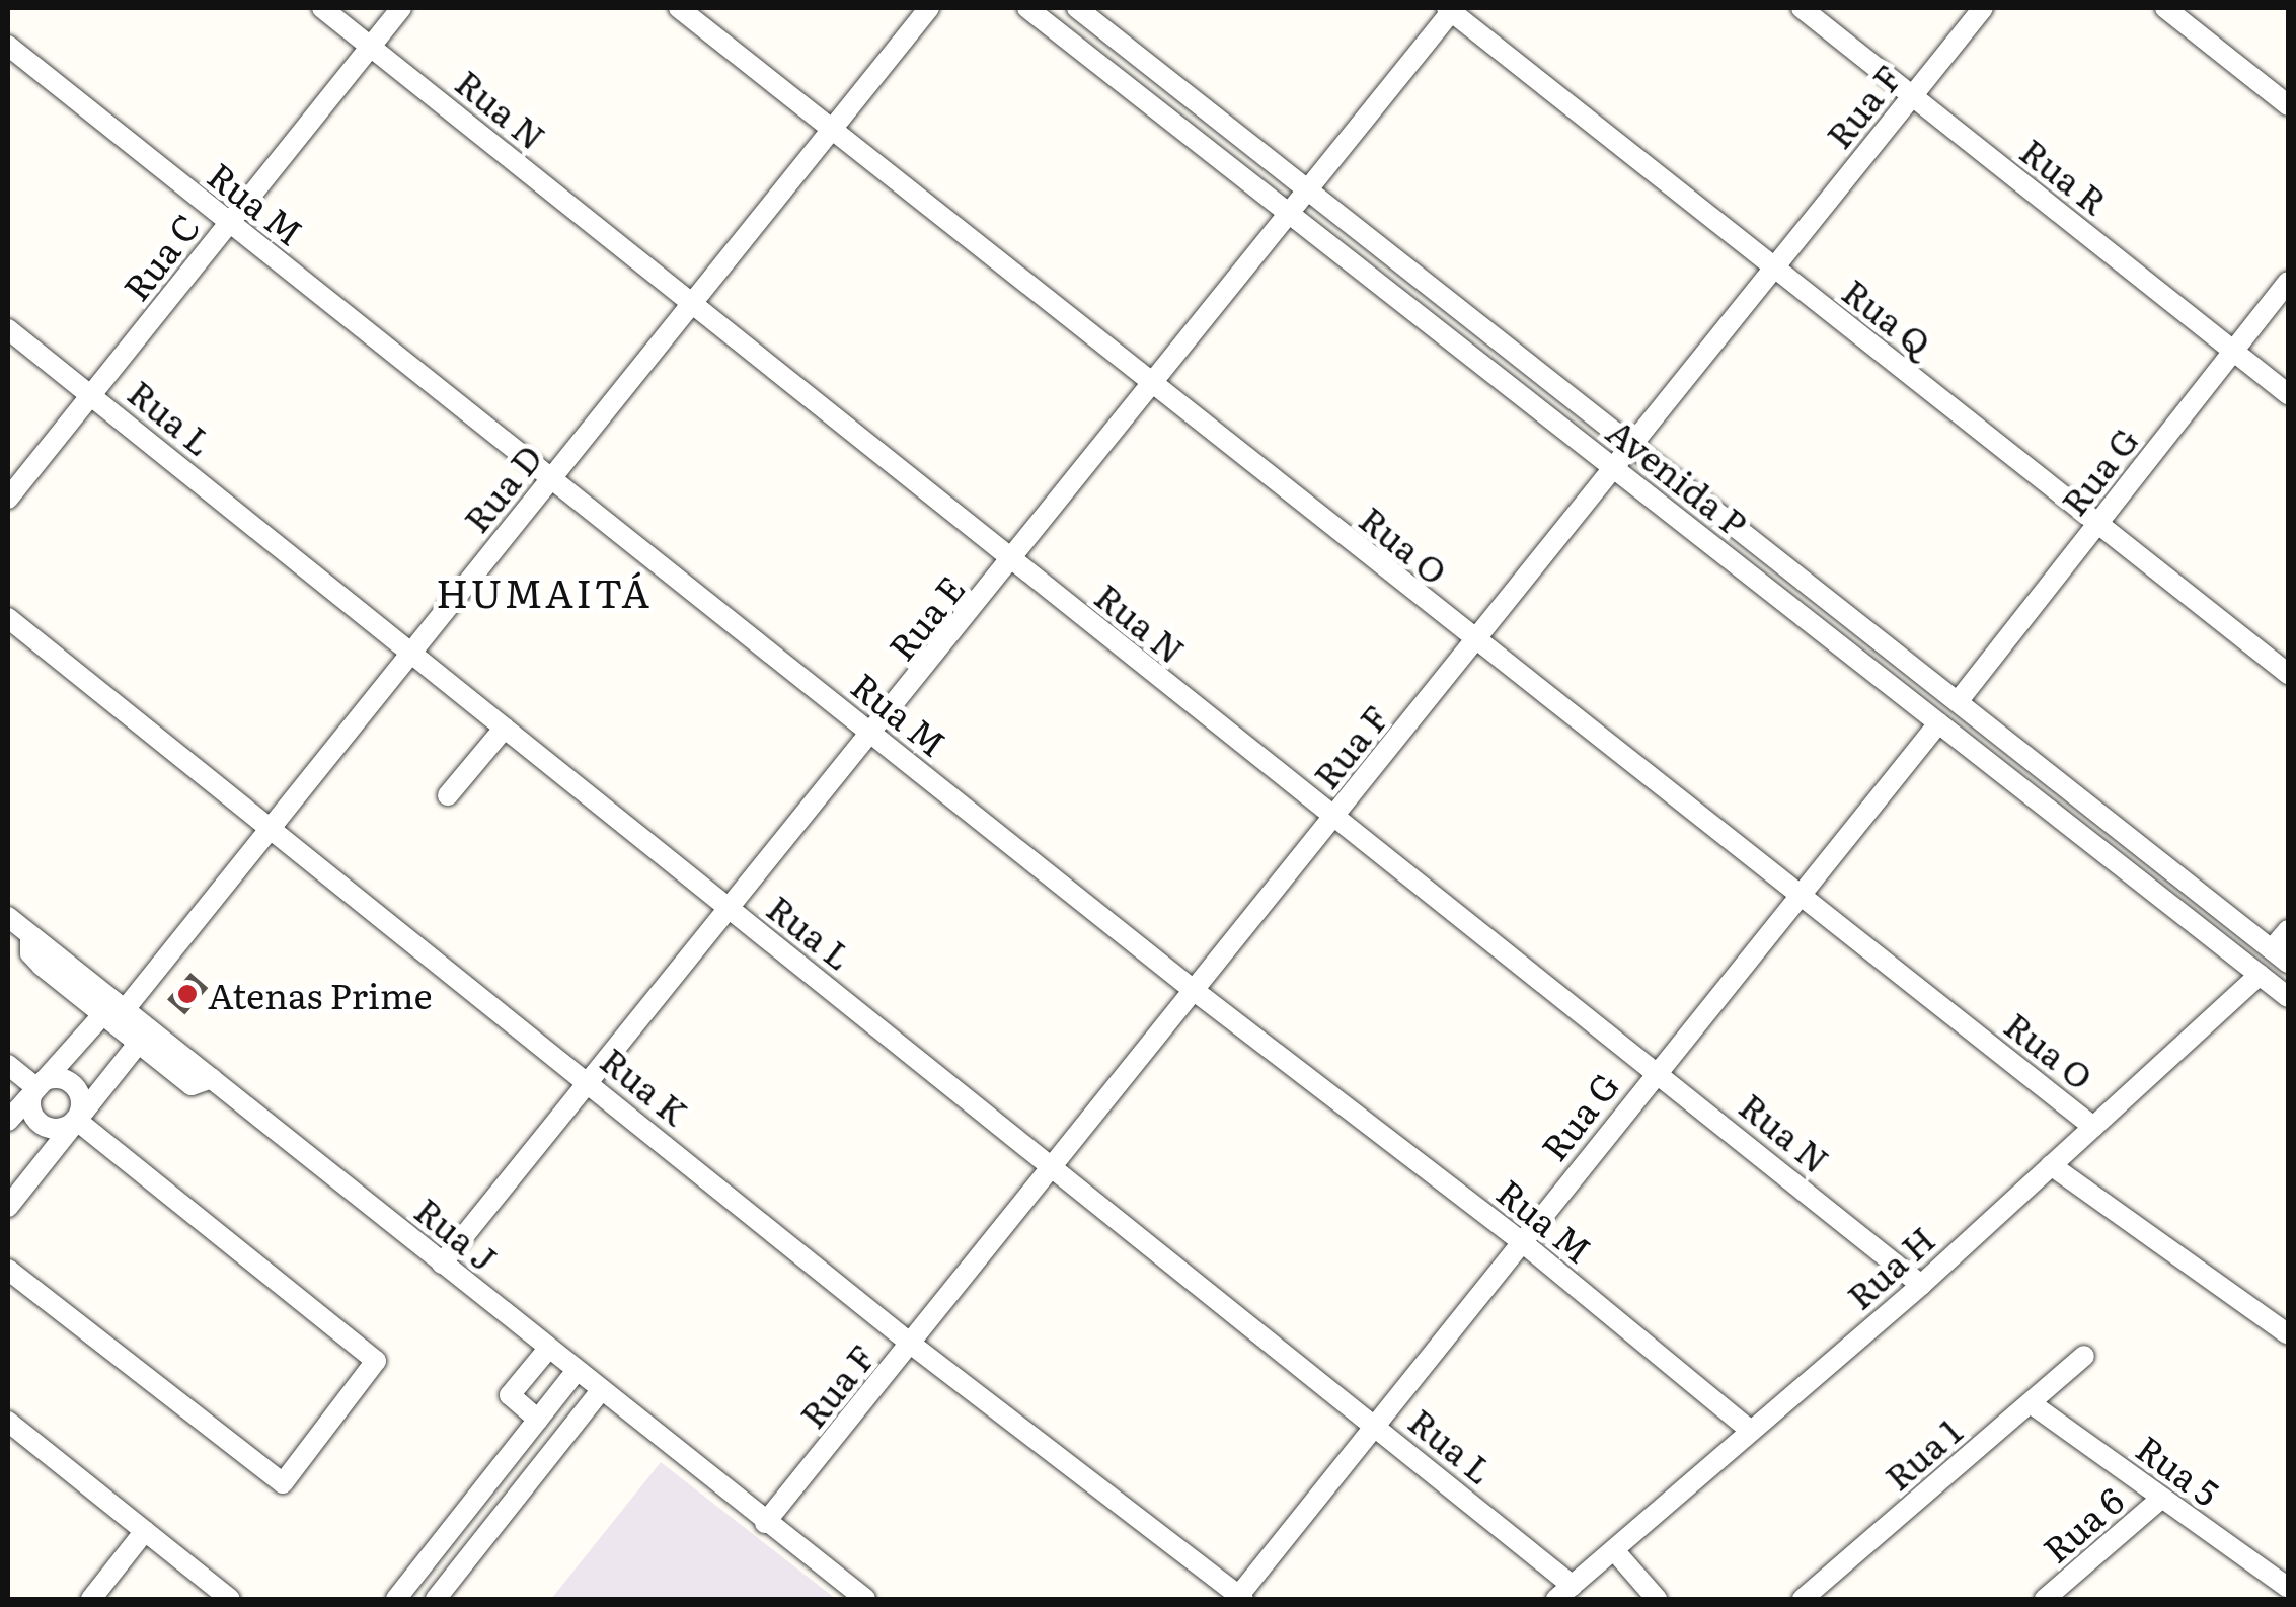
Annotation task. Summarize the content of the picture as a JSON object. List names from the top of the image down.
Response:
{
  "streets": {
    "street": [
      "Rua F",
      "Rua N",
      "Rua R",
      "Rua M",
      "Rua C",
      "Rua Q",
      "Rua L",
      "Rua G",
      "Avenida P",
      "Rua D",
      "Rua O",
      "Rua E",
      "Rua K",
      "Rua J",
      "Rua H",
      "Rua 1",
      "Rua 5",
      "Rua 6"
    ]
  },
  "crossings": [
    ["Rua F", "Rua N"],
    ["Rua F", "Rua R"],
    ["Rua F", "Rua M"],
    ["Rua F", "Rua Q"],
    ["Rua F", "Rua L"],
    ["Rua F", "Avenida P"],
    ["Rua F", "Rua O"],
    ["Rua F", "Rua K"],
    ["Rua F", "Rua J"],
    ["Rua N", "Rua C"],
    ["Rua N", "Rua G"],
    ["Rua N", "Rua D"],
    ["Rua N", "Rua E"],
    ["Rua N", "Rua H"],
    ["Rua R", "Rua G"],
    ["Rua M", "Rua C"],
    ["Rua M", "Rua G"],
    ["Rua M", "Rua D"],
    ["Rua M", "Rua E"],
    ["Rua M", "Rua H"],
    ["Rua C", "Rua L"],
    ["Rua Q", "Rua G"],
    ["Rua Q", "Rua E"],
    ["Rua L", "Rua G"],
    ["Rua L", "Rua D"],
    ["Rua L", "Rua E"],
    ["Rua L", "Rua H"],
    ["Rua G", "Avenida P"],
    ["Rua G", "Rua O"],
    ["Rua G", "Rua K"],
    ["Avenida P", "Rua E"],
    ["Avenida P", "Rua H"],
    ["Rua D", "Rua O"],
    ["Rua D", "Rua K"],
    ["Rua D", "Rua J"],
    ["Rua O", "Rua E"],
    ["Rua O", "Rua H"],
    ["Rua E", "Rua K"],
    ["Rua E", "Rua J"],
    ["Rua 1", "Rua 5"],
    ["Rua 5", "Rua 6"]
  ],
  "districts": ["HUMAITÁ"],
  "places": ["Atenas Prime"]
}
